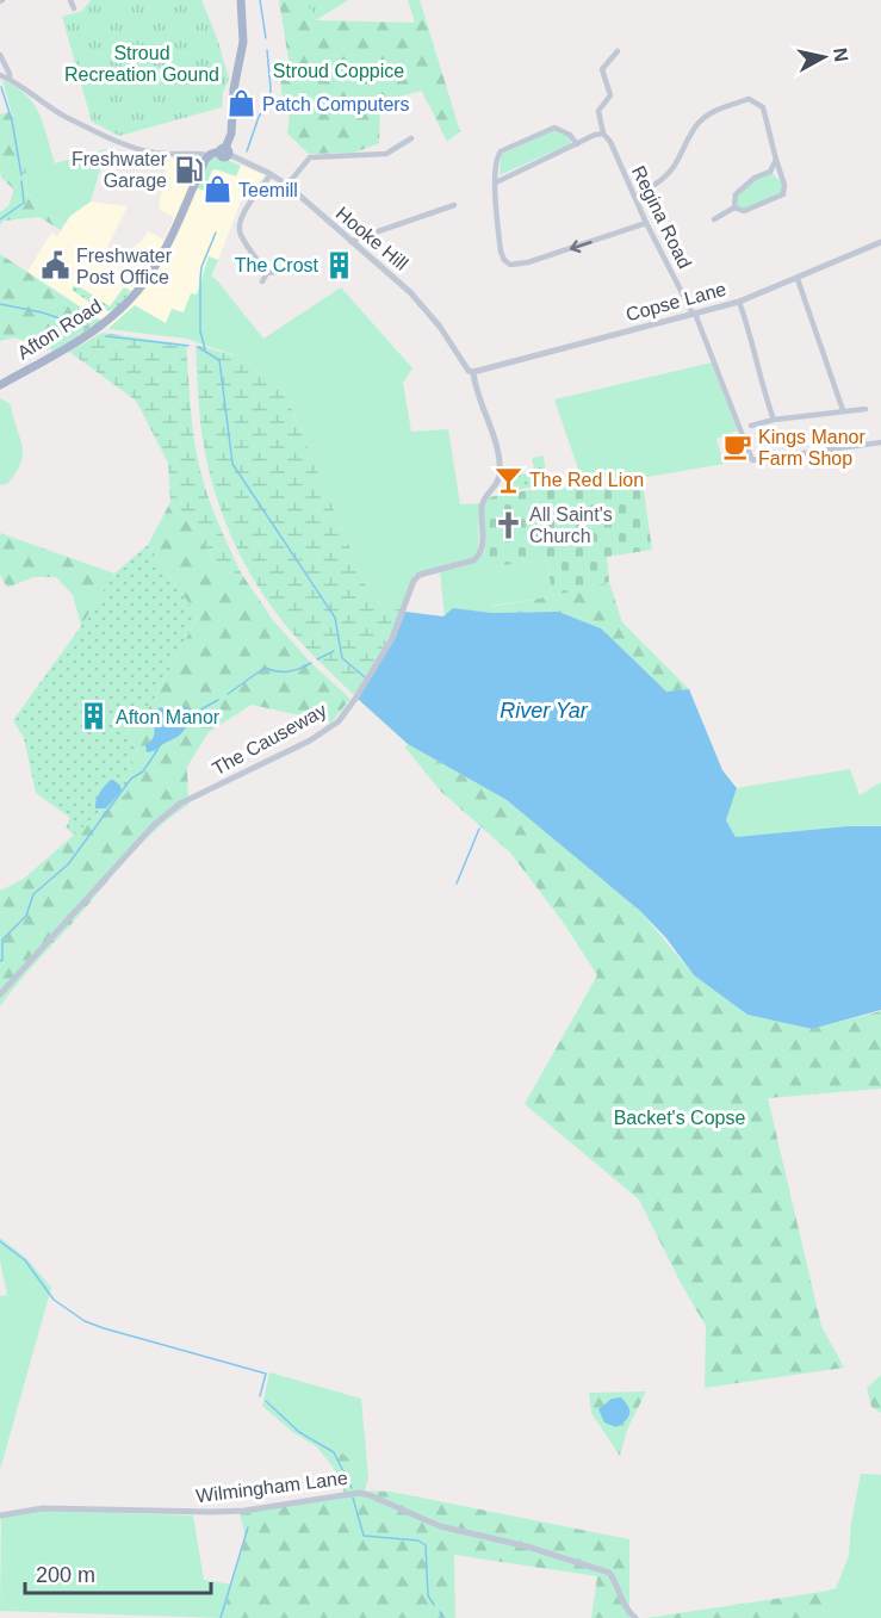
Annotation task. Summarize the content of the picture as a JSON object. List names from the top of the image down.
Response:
{
  "streets": {
    "main road": ["Afton Road"],
    "street": [
      "Regina Road",
      "Hooke Hill",
      "Copse Lane",
      "The Causeway",
      "Wilmingham Lane"
    ]
  },
  "crossings": [
    ["Regina Road", "Copse Lane"],
    ["Hooke Hill", "Copse Lane"],
    ["Hooke Hill", "The Causeway"],
    ["Copse Lane", "The Causeway"]
  ],
  "water": ["River Yar"],
  "parks": ["Stroud Recreation Gound", "Stroud Coppice", "Backet's Copse"],
  "places": {
    "shop": ["Patch Computers", "Teemill"],
    "fuel station": ["Freshwater Garage"],
    "building": ["The Crost", "Afton Manor"],
    "public building": ["Freshwater Post Office"],
    "cafe": ["Kings Manor Farm Shop"],
    "bar": ["The Red Lion"],
    "church": ["All Saint's Church"]
  },
  "scale_bar": "200 m",
  "north": "right"
}
